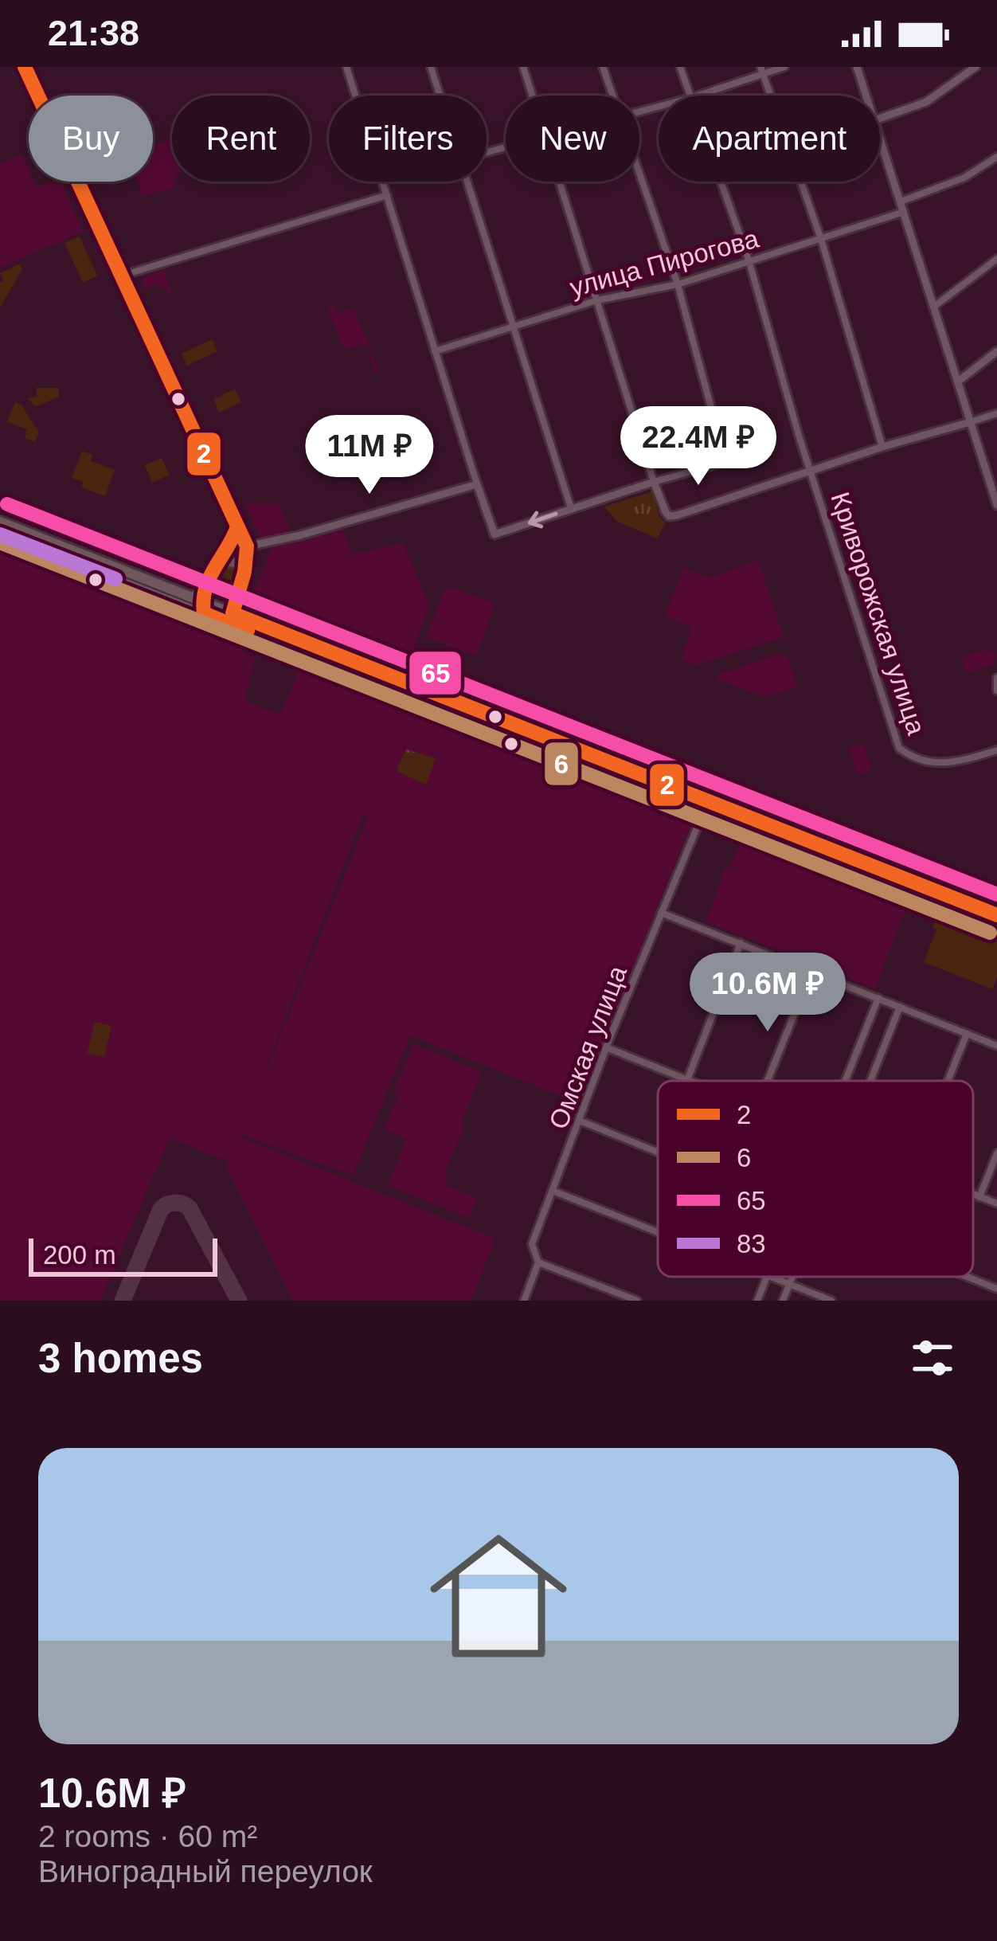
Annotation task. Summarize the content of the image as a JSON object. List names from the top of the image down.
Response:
{
  "streets": {
    "street": ["улица Пирогова", "Криворожская улица", "Омская улица"]
  },
  "crossings": [
    ["улица Пирогова", "Криворожская улица"]
  ],
  "lines": [
    "transit line 2",
    "transit line 65",
    "transit line 83",
    "transit line 6"
  ],
  "legend": [
    "2",
    "6",
    "65",
    "83"
  ],
  "scale_bar": "200 m",
  "page": {
    "status": "21:38",
    "chip": [
      "Buy",
      "Rent",
      "Filters",
      "New",
      "Apartment"
    ],
    "price": ["22.4M ₽", "11M ₽", "10.6M ₽"],
    "scale": "200 m",
    "heading": "3 homes",
    "list": [
      {
        "name": "10.6M ₽",
        "note": "2 rooms · 60 m² · Виноградный переулок"
      }
    ]
  }
}
